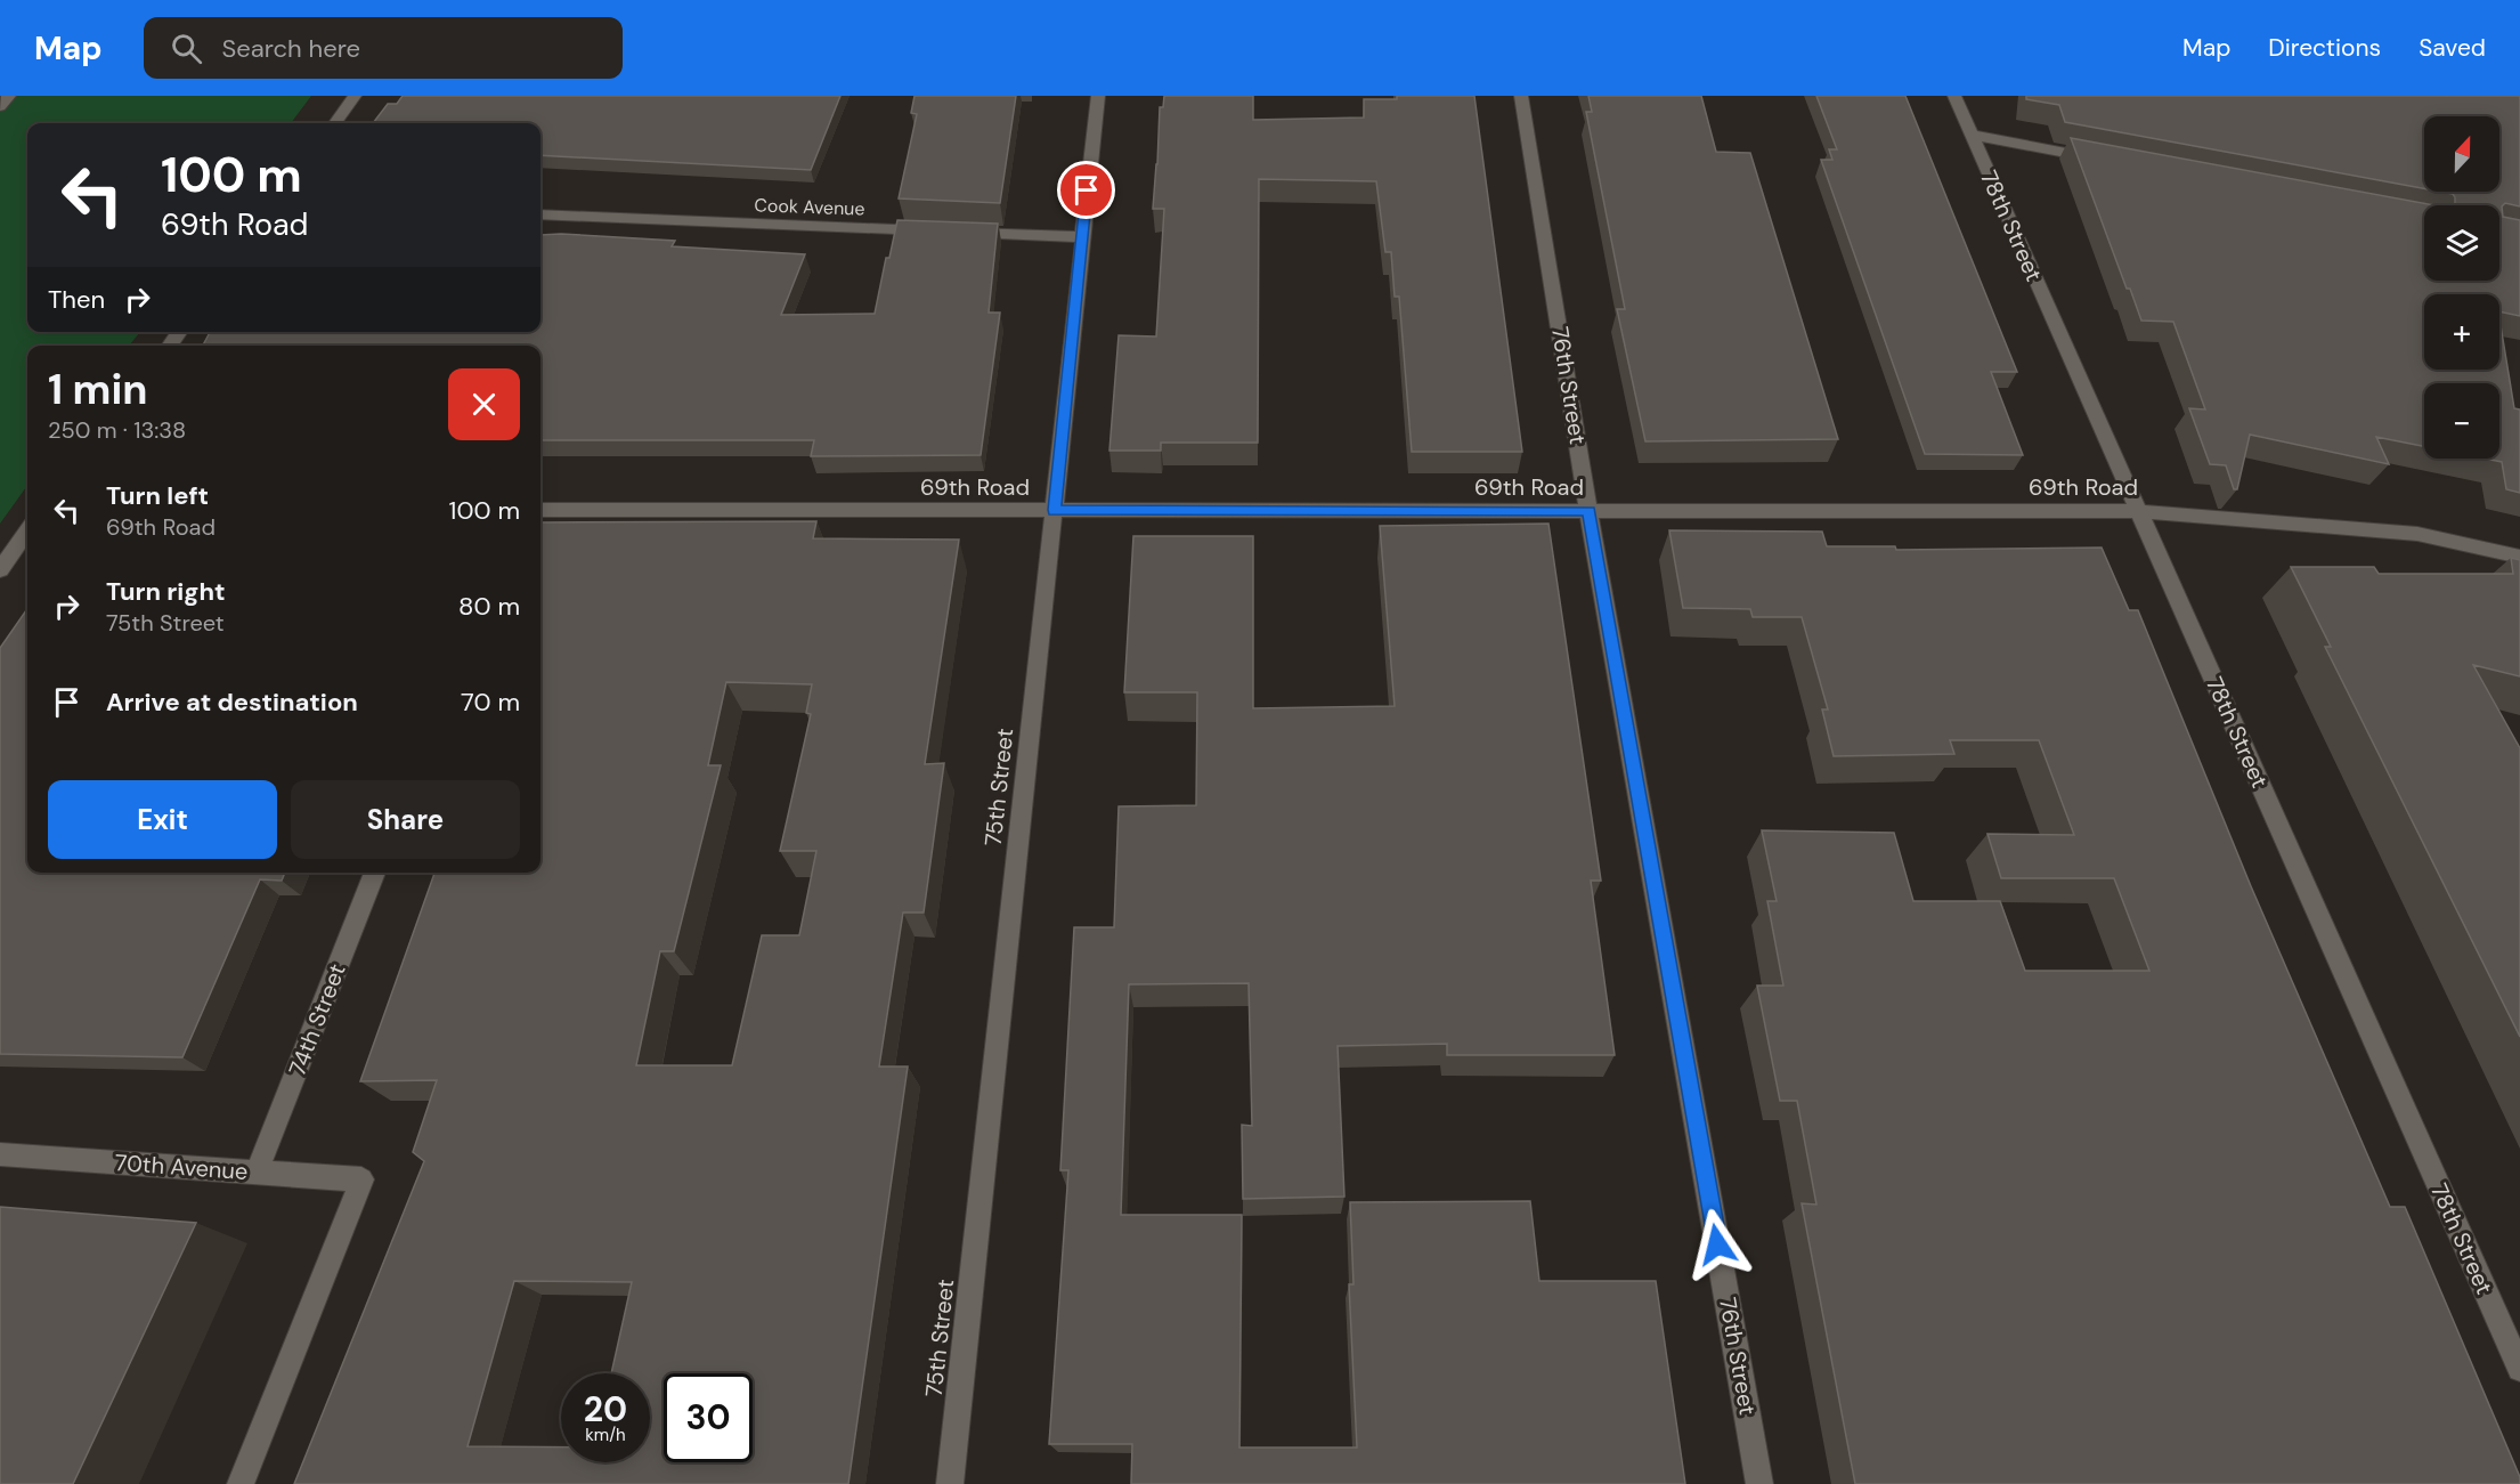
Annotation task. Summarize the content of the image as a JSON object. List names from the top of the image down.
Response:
{
  "streets": {
    "street": [
      "Cook Avenue",
      "78th Street",
      "76th Street",
      "69th Road",
      "75th Street",
      "74th Street",
      "70th Avenue"
    ]
  },
  "crossings": [
    ["Cook Avenue", "75th Street"],
    ["78th Street", "69th Road"],
    ["76th Street", "69th Road"],
    ["69th Road", "75th Street"],
    ["74th Street", "70th Avenue"]
  ],
  "north": "top",
  "page": {
    "header": "Map",
    "search": "Search here",
    "nav": ["Map", "Directions", "Saved"],
    "map_buttons": ["+", "−"],
    "turn": ["100 m", "69th Road"],
    "then": "Then",
    "heading": ["1 min", "250 m · 13:38"],
    "list": [
      {
        "name": "Turn left",
        "note": "69th Road",
        "value": "100 m"
      },
      {
        "name": "Turn right",
        "note": "75th Street",
        "value": "80 m"
      },
      {
        "name": "Arrive at destination",
        "value": "70 m"
      }
    ],
    "buttons": ["Exit", "Share"],
    "speed": "20 km/h",
    "limit": "30"
  }
}
